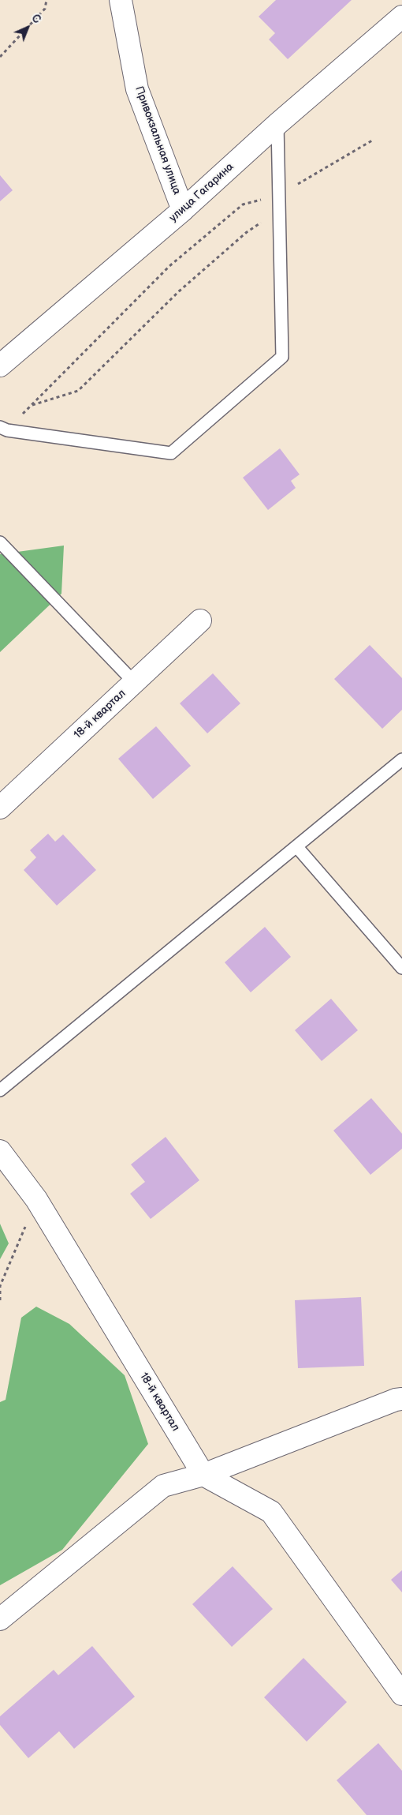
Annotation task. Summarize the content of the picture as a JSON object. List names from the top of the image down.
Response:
{
  "streets": {
    "street": ["Привокзальная улица", "улица Гагарина", "18-й квартал"]
  },
  "crossings": [
    ["Привокзальная улица", "улица Гагарина"]
  ],
  "north": "top right"
}
